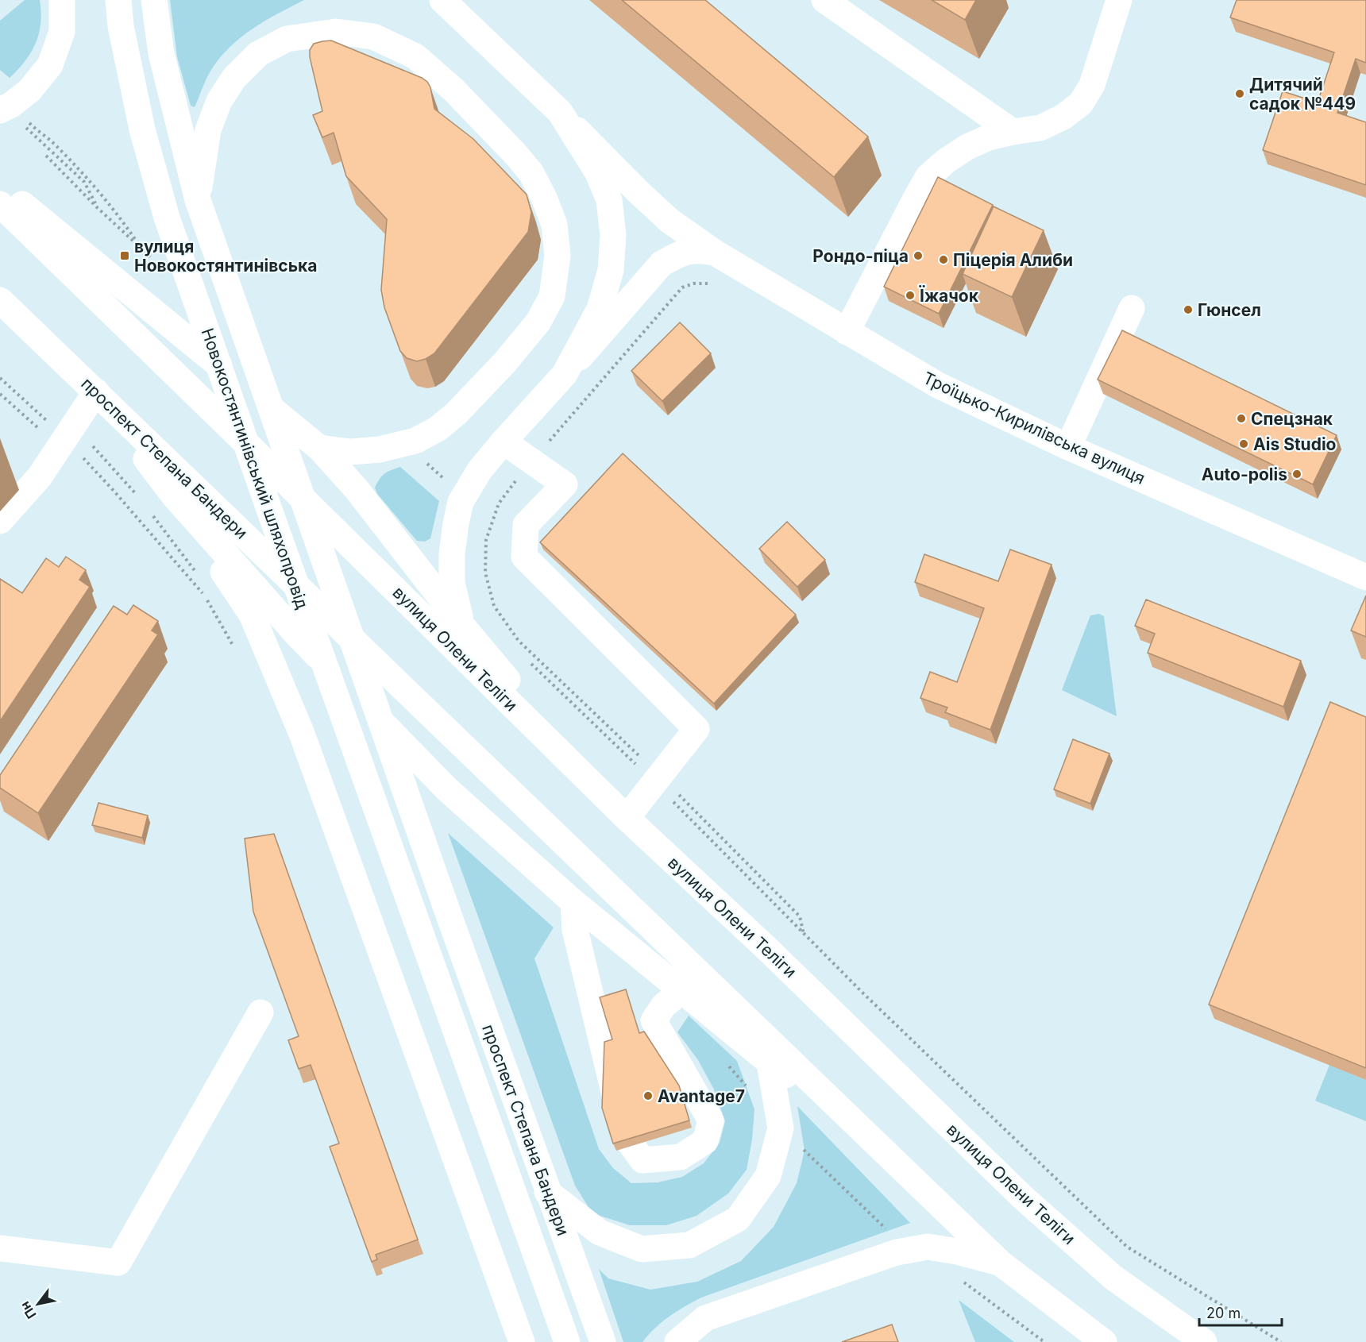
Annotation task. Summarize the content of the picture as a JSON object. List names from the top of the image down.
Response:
{
  "streets": {
    "main road": [
      "Троїцько-Кирилівська вулиця",
      "проспект Степана Бандери",
      "Новокостянтинівський шляхопровід",
      "вулиця Олени Теліги"
    ]
  },
  "crossings": [
    ["проспект Степана Бандери", "Новокостянтинівський шляхопровід"]
  ],
  "places": {
    "other": [
      "Дитячий садок №449",
      "Рондо-піца",
      "Піцерія Алиби",
      "Їжачок",
      "Гюнсел",
      "Спецзнак",
      "Ais Studio",
      "Auto-polis",
      "Avantage7"
    ],
    "transit": ["вулиця Новокостянтинівська"]
  },
  "scale_bar": "20 m",
  "north": "bottom left"
}
